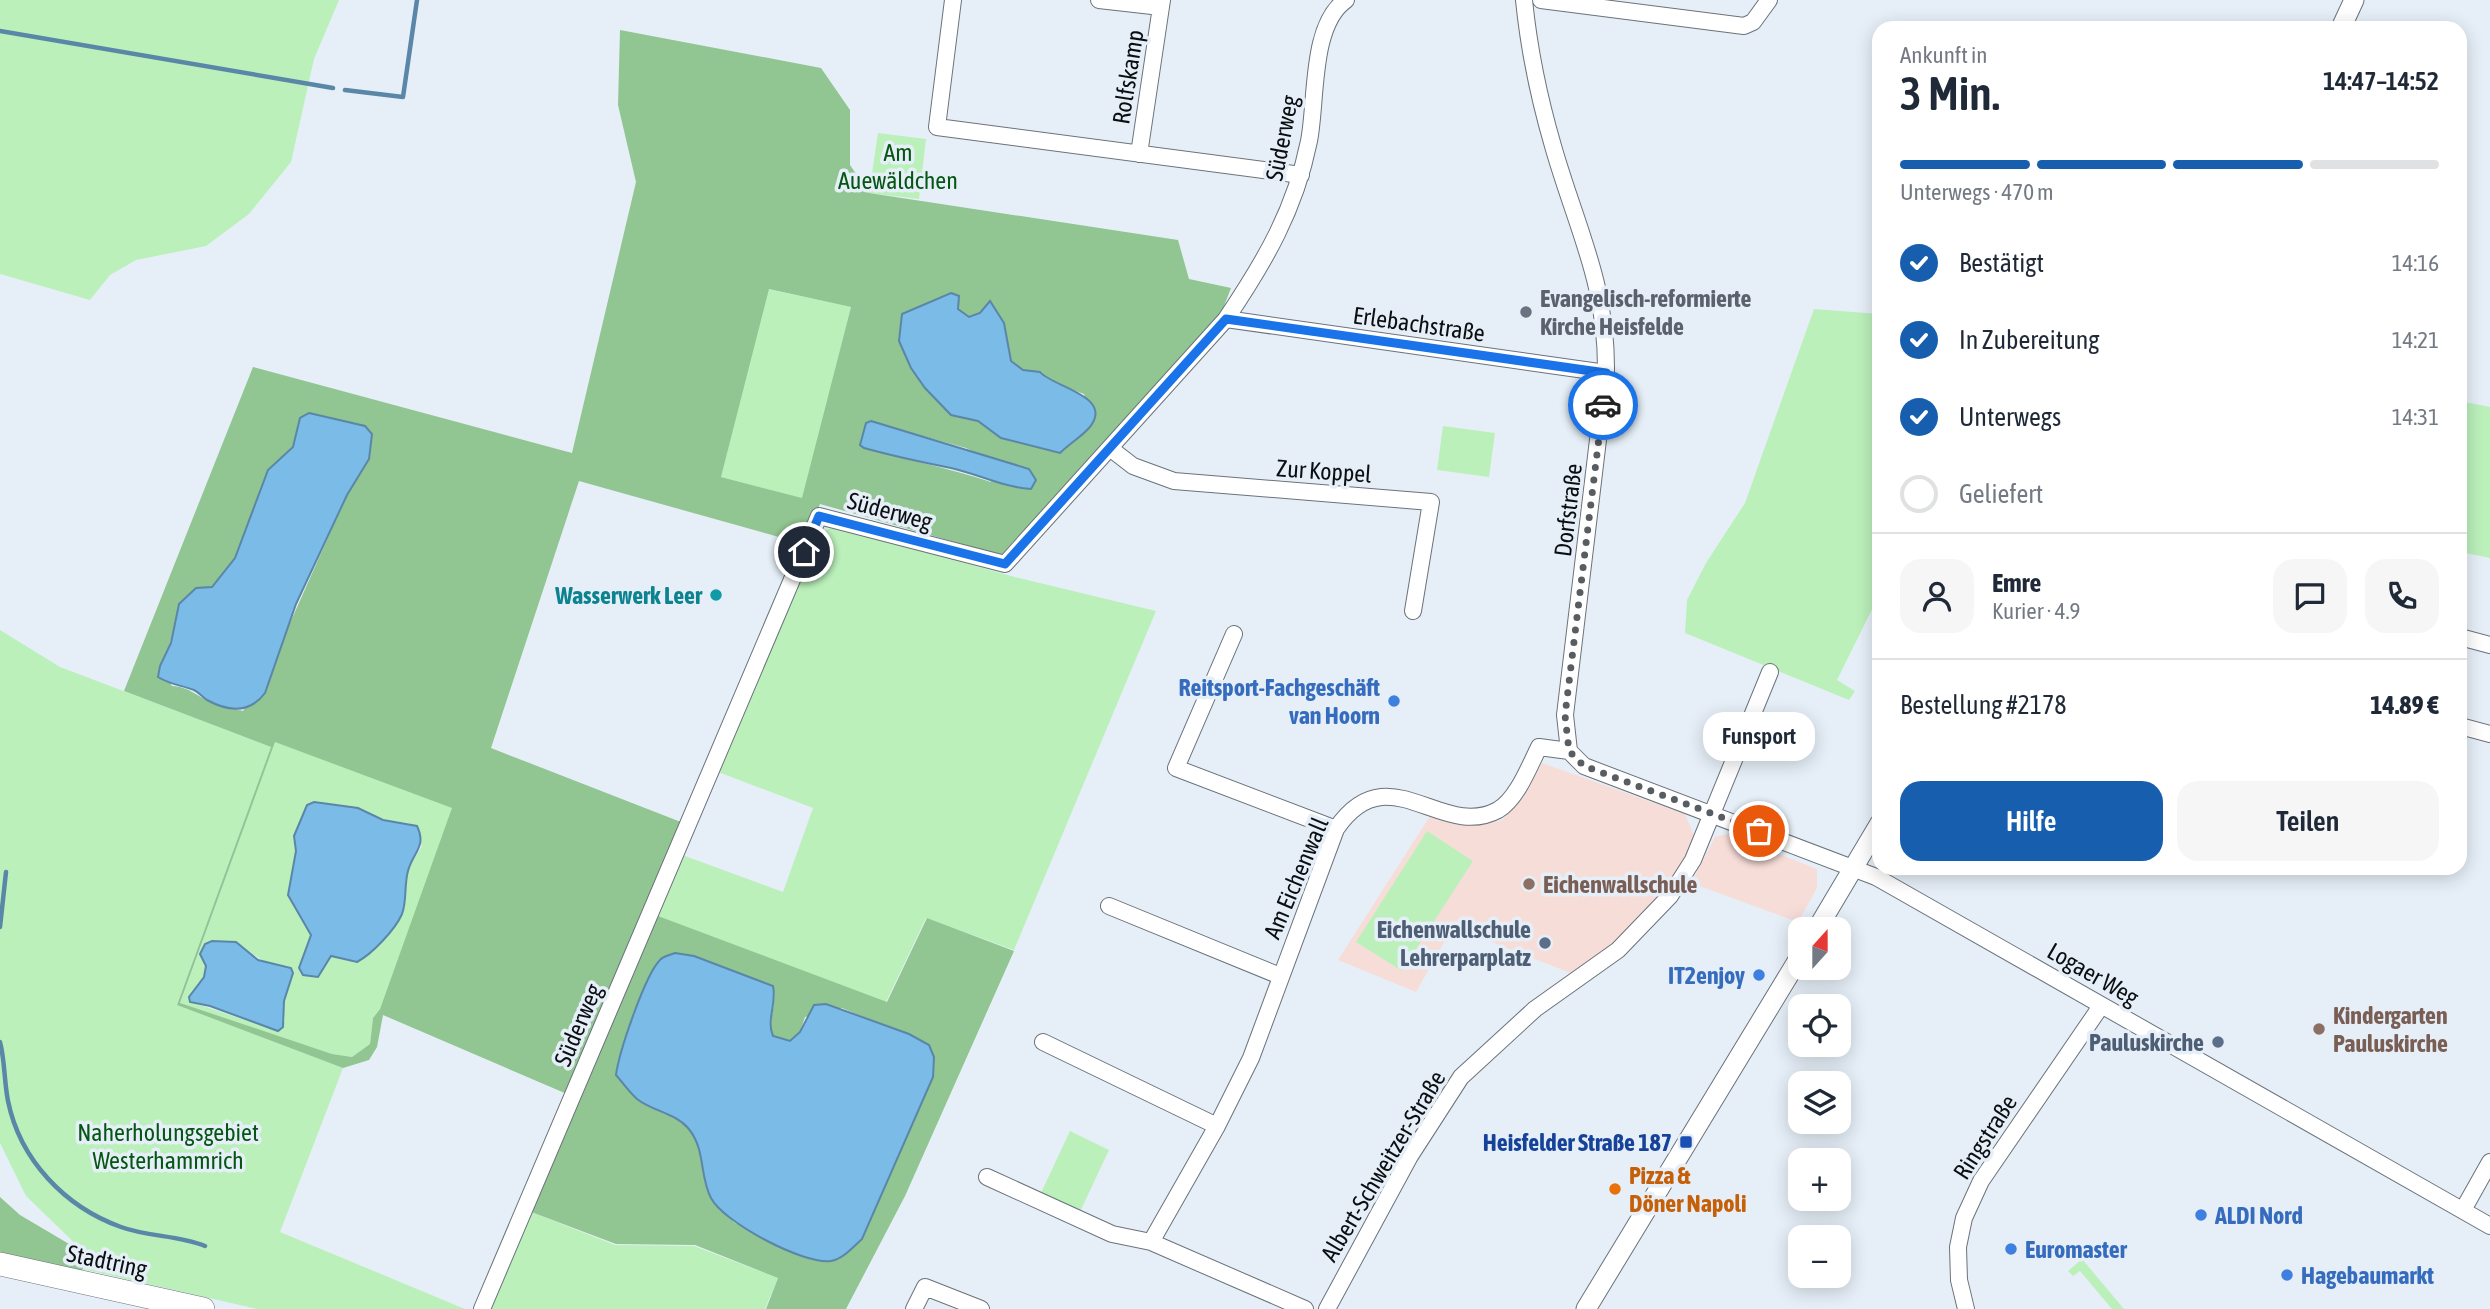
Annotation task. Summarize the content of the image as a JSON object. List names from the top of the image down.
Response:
{
  "streets": {
    "highway": ["Stadtring"],
    "street": [
      "Rolfskamp",
      "Süderweg",
      "Erlebachstraße",
      "Zur Koppel",
      "Dorfstraße",
      "Am Eichenwall",
      "Logaer Weg",
      "Ringstraße",
      "Albert-Schweitzer-Straße"
    ]
  },
  "crossings": [
    ["Süderweg", "Erlebachstraße"],
    ["Süderweg", "Zur Koppel"],
    ["Erlebachstraße", "Dorfstraße"],
    ["Dorfstraße", "Am Eichenwall"],
    ["Logaer Weg", "Ringstraße"]
  ],
  "parks": ["Am Auewäldchen", "Naherholungsgebiet Westerhammrich"],
  "places": {
    "other": [
      "Evangelisch-reformierte Kirche Heisfelde",
      "Wasserwerk Leer",
      "Reitsport-Fachgeschäft van Hoorn",
      "Funsport",
      "Eichenwallschule",
      "Eichenwallschule Lehrerparplatz",
      "IT2enjoy",
      "Kindergarten Pauluskirche",
      "Pauluskirche",
      "Pizza & Döner Napoli",
      "ALDI Nord",
      "Euromaster",
      "Hagebaumarkt"
    ],
    "transit": ["Heisfelder Straße 187"]
  },
  "north": "top",
  "page": {
    "heading": ["3 Min.", "Ankunft in", "14:47–14:52"],
    "panel": [
      "Emre",
      "Kurier · 4.9",
      "Bestellung #2178",
      "14.89 €"
    ],
    "bar": "Unterwegs · 470 m",
    "list": [
      ["Bestätigt", "14:16"],
      ["In Zubereitung", "14:21"],
      ["Unterwegs", "14:31"],
      "Geliefert"
    ],
    "bubble": "Funsport",
    "buttons": ["Hilfe", "Teilen"],
    "map_buttons": ["+", "−"]
  }
}
